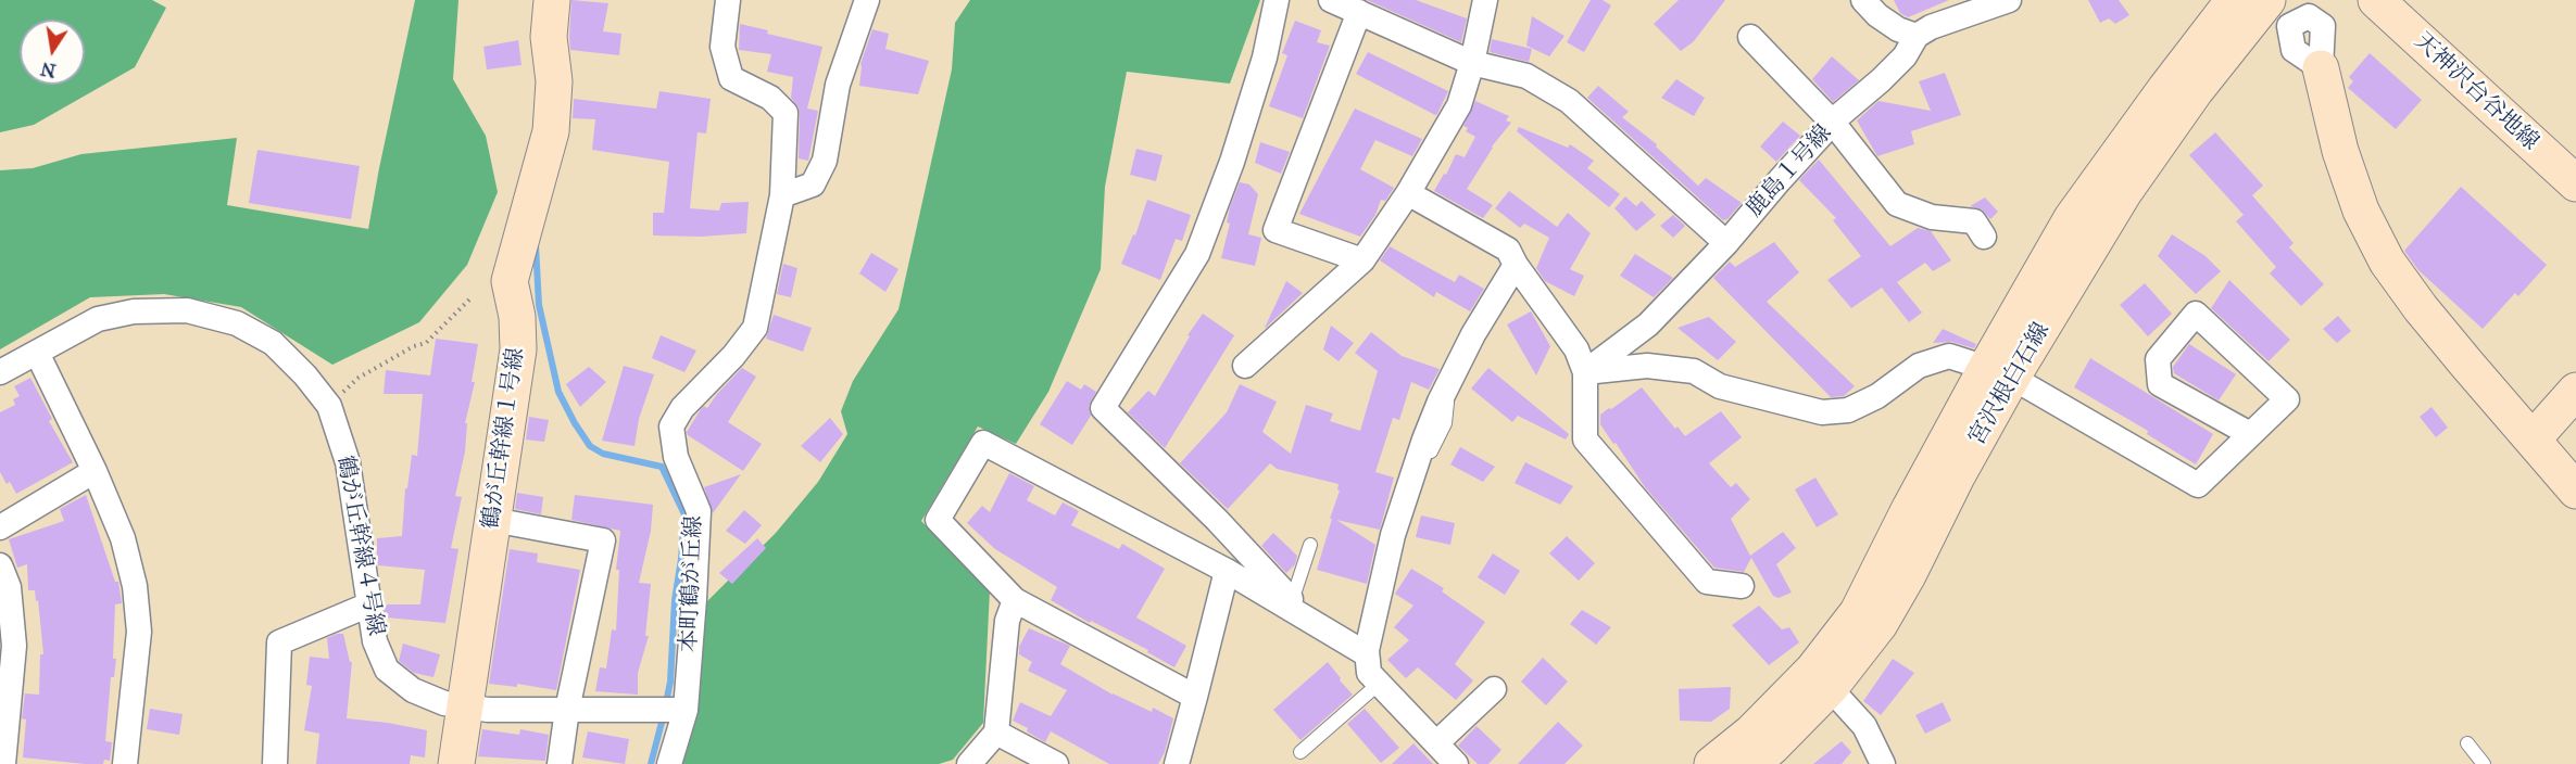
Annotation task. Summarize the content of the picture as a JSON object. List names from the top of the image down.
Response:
{
  "streets": {
    "street": [
      "天神沢台谷地線",
      "鹿島１号線",
      "宮沢根白石線",
      "鶴が丘幹線１号線",
      "鶴が丘幹線４号線",
      "本町鶴が丘線"
    ]
  },
  "crossings": [
    ["鶴が丘幹線１号線", "鶴が丘幹線４号線"],
    ["鶴が丘幹線４号線", "本町鶴が丘線"]
  ],
  "north": "bottom"
}
